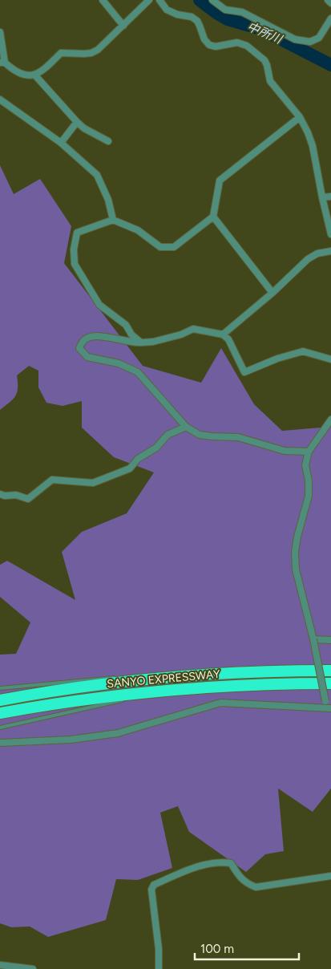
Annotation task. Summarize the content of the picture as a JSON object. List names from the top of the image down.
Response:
{
  "streets": {
    "highway": ["SANYO EXPRESSWAY"]
  },
  "water": ["中所川"],
  "scale_bar": "100 m"
}
